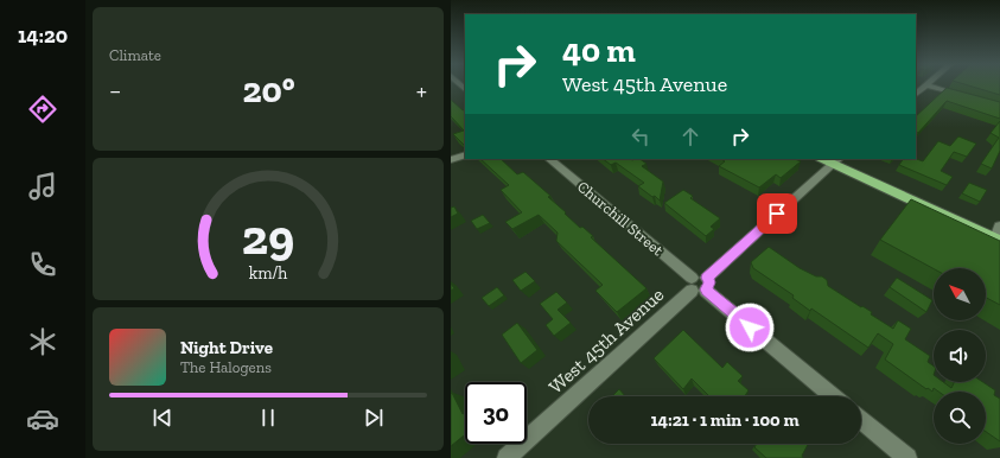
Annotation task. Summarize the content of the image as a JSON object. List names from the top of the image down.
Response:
{
  "streets": {
    "street": ["Churchill Street", "West 45th Avenue"]
  },
  "crossings": [
    ["Churchill Street", "West 45th Avenue"]
  ],
  "north": "top left",
  "page": {
    "tabs": "14:20",
    "tile": "Climate",
    "turn": ["40 m", "West 45th Avenue"],
    "heat": ["−", "20°", "+"],
    "song": ["Night Drive", "The Halogens"],
    "limit": "30",
    "trip": "14:21 · 1 min · 100 m",
    "gauge": ["29", "km/h"]
  }
}
